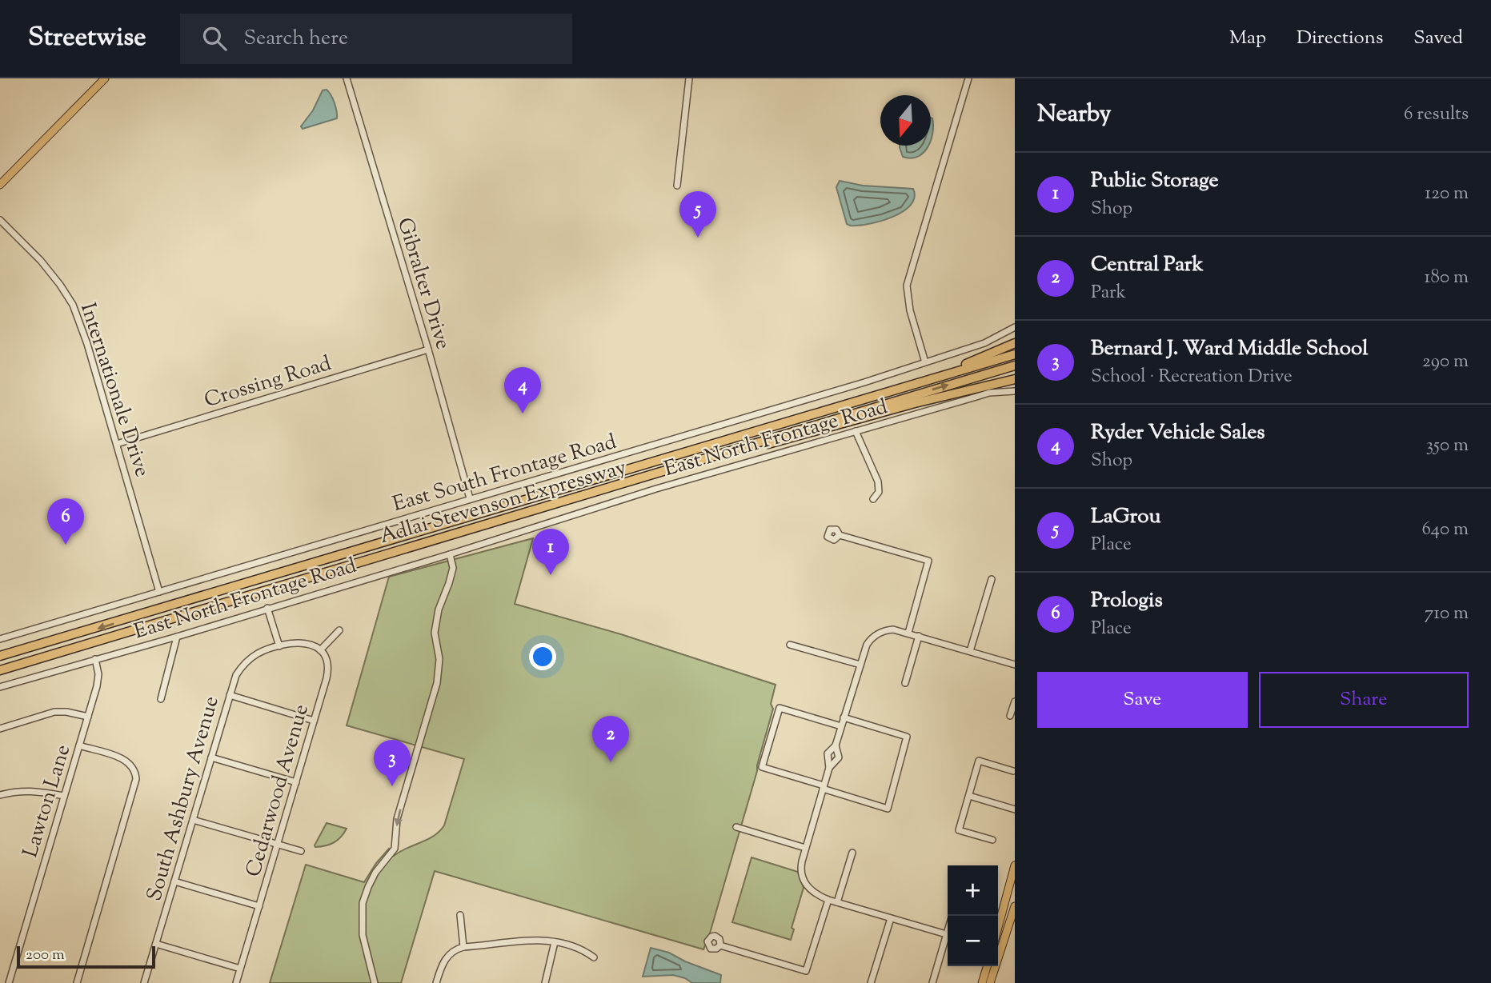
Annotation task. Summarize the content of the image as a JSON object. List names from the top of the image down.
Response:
{
  "streets": {
    "highway": ["Adlai Stevenson Expressway"],
    "street": [
      "Gibralter Drive",
      "Crossing Road",
      "Internationale Drive",
      "East North Frontage Road",
      "East South Frontage Road",
      "Cedarwood Avenue",
      "South Ashbury Avenue",
      "Lawton Lane"
    ]
  },
  "crossings": [
    ["Gibralter Drive", "Crossing Road"],
    ["Gibralter Drive", "East South Frontage Road"],
    ["Crossing Road", "Internationale Drive"],
    ["Internationale Drive", "East South Frontage Road"],
    ["East North Frontage Road", "Lawton Lane"]
  ],
  "scale_bar": "200 m",
  "north": "bottom",
  "page": {
    "header": "Streetwise",
    "search": "Search here",
    "nav": ["Map", "Directions", "Saved"],
    "heading": ["Nearby", "6 results"],
    "list": [
      {
        "mark": "1",
        "name": "Public Storage",
        "note": "Shop",
        "value": "120 m"
      },
      {
        "mark": "2",
        "name": "Central Park",
        "note": "Park",
        "value": "180 m"
      },
      {
        "mark": "3",
        "name": "Bernard J. Ward Middle School",
        "note": "School · Recreation Drive",
        "value": "290 m"
      },
      {
        "mark": "4",
        "name": "Ryder Vehicle Sales",
        "note": "Shop",
        "value": "350 m"
      },
      {
        "mark": "5",
        "name": "LaGrou",
        "note": "Place",
        "value": "640 m"
      },
      {
        "mark": "6",
        "name": "Prologis",
        "note": "Place",
        "value": "710 m"
      }
    ],
    "pins": [
      "5",
      "4",
      "6",
      "1",
      "2",
      "3"
    ],
    "buttons": ["Save", "Share"],
    "map_buttons": ["+", "−"],
    "scale": "200 m"
  }
}
